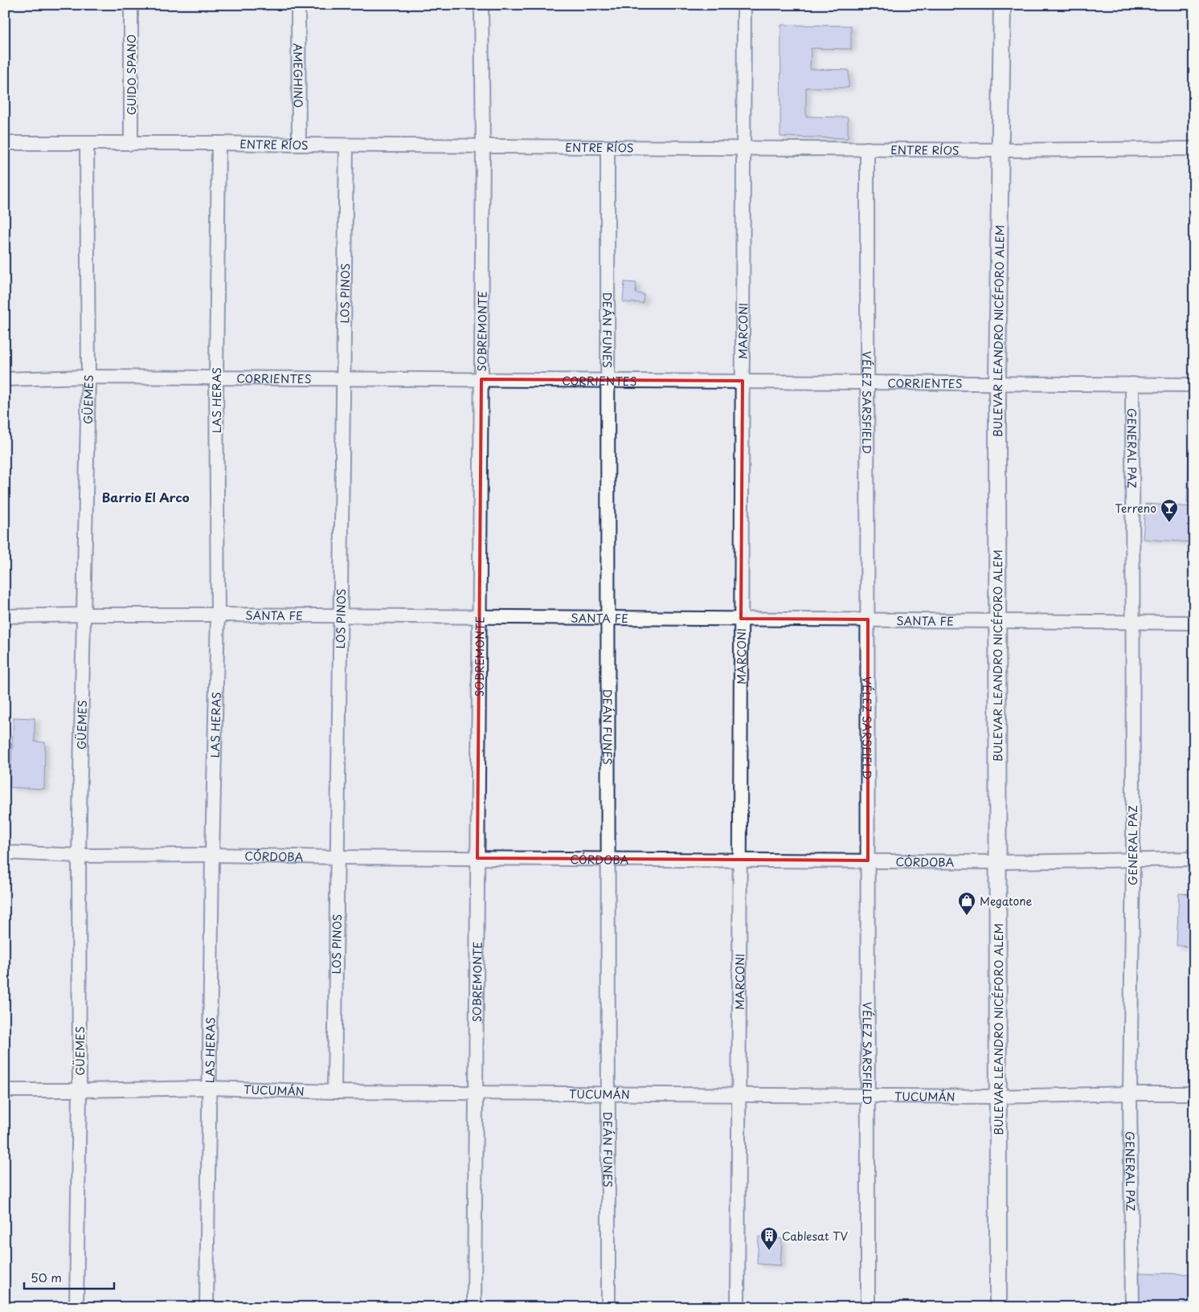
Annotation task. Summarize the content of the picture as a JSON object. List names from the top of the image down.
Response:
{
  "streets": {
    "street": [
      "GUIDO SPANO",
      "AMEGHINO",
      "ENTRE RÍOS",
      "LOS PINOS",
      "DEÁN FUNES",
      "BULEVAR LEANDRO NICÉFORO ALEM",
      "SOBREMONTE",
      "MARCONI",
      "CORRIENTES",
      "GÜEMES",
      "LAS HERAS",
      "VÉLEZ SARSFIELD",
      "GENERAL PAZ",
      "SANTA FE",
      "CÓRDOBA",
      "TUCUMÁN"
    ]
  },
  "crossings": [
    ["GUIDO SPANO", "ENTRE RÍOS"],
    ["AMEGHINO", "ENTRE RÍOS"],
    ["ENTRE RÍOS", "LOS PINOS"],
    ["ENTRE RÍOS", "DEÁN FUNES"],
    ["ENTRE RÍOS", "BULEVAR LEANDRO NICÉFORO ALEM"],
    ["ENTRE RÍOS", "SOBREMONTE"],
    ["ENTRE RÍOS", "MARCONI"],
    ["ENTRE RÍOS", "GÜEMES"],
    ["ENTRE RÍOS", "LAS HERAS"],
    ["ENTRE RÍOS", "VÉLEZ SARSFIELD"],
    ["LOS PINOS", "CORRIENTES"],
    ["LOS PINOS", "SANTA FE"],
    ["LOS PINOS", "CÓRDOBA"],
    ["LOS PINOS", "TUCUMÁN"],
    ["DEÁN FUNES", "CORRIENTES"],
    ["DEÁN FUNES", "SANTA FE"],
    ["DEÁN FUNES", "CÓRDOBA"],
    ["DEÁN FUNES", "TUCUMÁN"],
    ["BULEVAR LEANDRO NICÉFORO ALEM", "CORRIENTES"],
    ["BULEVAR LEANDRO NICÉFORO ALEM", "SANTA FE"],
    ["BULEVAR LEANDRO NICÉFORO ALEM", "CÓRDOBA"],
    ["BULEVAR LEANDRO NICÉFORO ALEM", "TUCUMÁN"],
    ["SOBREMONTE", "CORRIENTES"],
    ["SOBREMONTE", "SANTA FE"],
    ["SOBREMONTE", "CÓRDOBA"],
    ["SOBREMONTE", "TUCUMÁN"],
    ["MARCONI", "CORRIENTES"],
    ["MARCONI", "SANTA FE"],
    ["MARCONI", "CÓRDOBA"],
    ["MARCONI", "TUCUMÁN"],
    ["CORRIENTES", "GÜEMES"],
    ["CORRIENTES", "LAS HERAS"],
    ["CORRIENTES", "VÉLEZ SARSFIELD"],
    ["CORRIENTES", "GENERAL PAZ"],
    ["GÜEMES", "SANTA FE"],
    ["GÜEMES", "CÓRDOBA"],
    ["GÜEMES", "TUCUMÁN"],
    ["LAS HERAS", "SANTA FE"],
    ["LAS HERAS", "CÓRDOBA"],
    ["LAS HERAS", "TUCUMÁN"],
    ["VÉLEZ SARSFIELD", "SANTA FE"],
    ["VÉLEZ SARSFIELD", "CÓRDOBA"],
    ["VÉLEZ SARSFIELD", "TUCUMÁN"],
    ["GENERAL PAZ", "SANTA FE"],
    ["GENERAL PAZ", "CÓRDOBA"],
    ["GENERAL PAZ", "TUCUMÁN"]
  ],
  "districts": ["Barrio El Arco"],
  "places": {
    "bar": ["Terreno"],
    "shop": ["Megatone"],
    "building": ["Cablesat TV"]
  },
  "scale_bar": "50 m"
}
